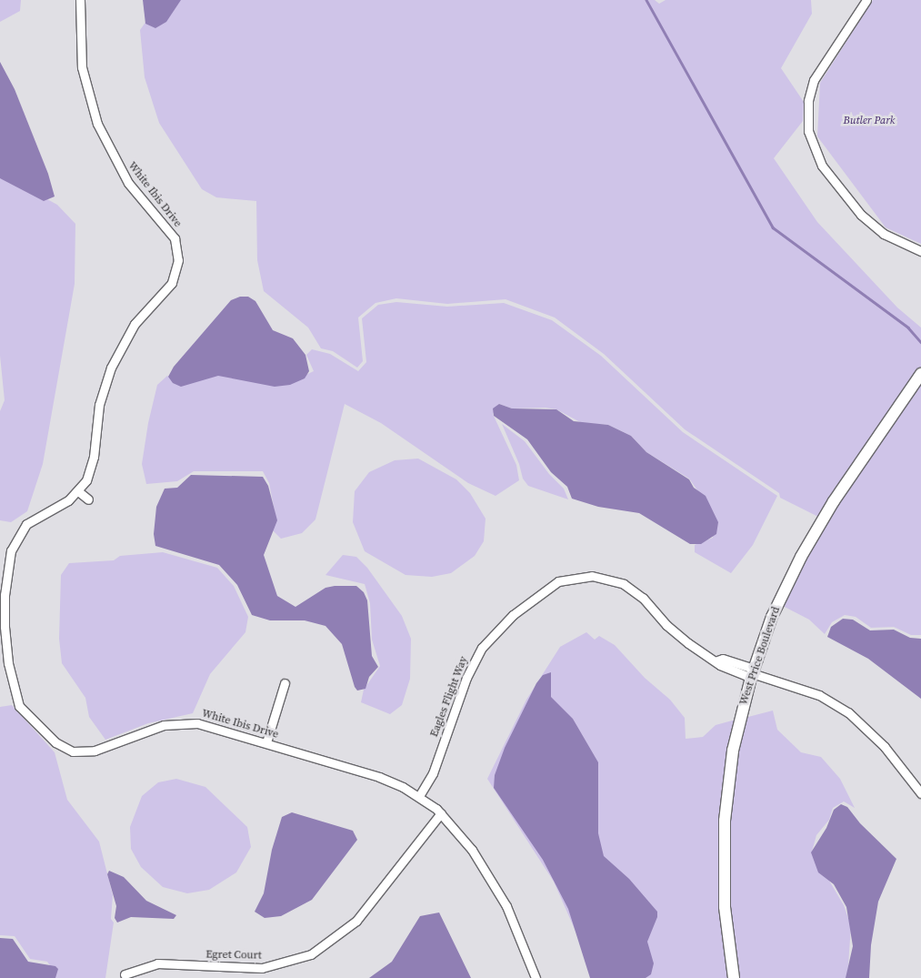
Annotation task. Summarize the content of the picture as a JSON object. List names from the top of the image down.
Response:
{
  "streets": {
    "street": [
      "White Ibis Drive",
      "West Price Boulevard",
      "Eagles Flight Way",
      "Egret Court"
    ]
  },
  "crossings": [
    ["White Ibis Drive", "Eagles Flight Way"],
    ["White Ibis Drive", "Egret Court"],
    ["West Price Boulevard", "Eagles Flight Way"]
  ],
  "parks": ["Butler Park"]
}
